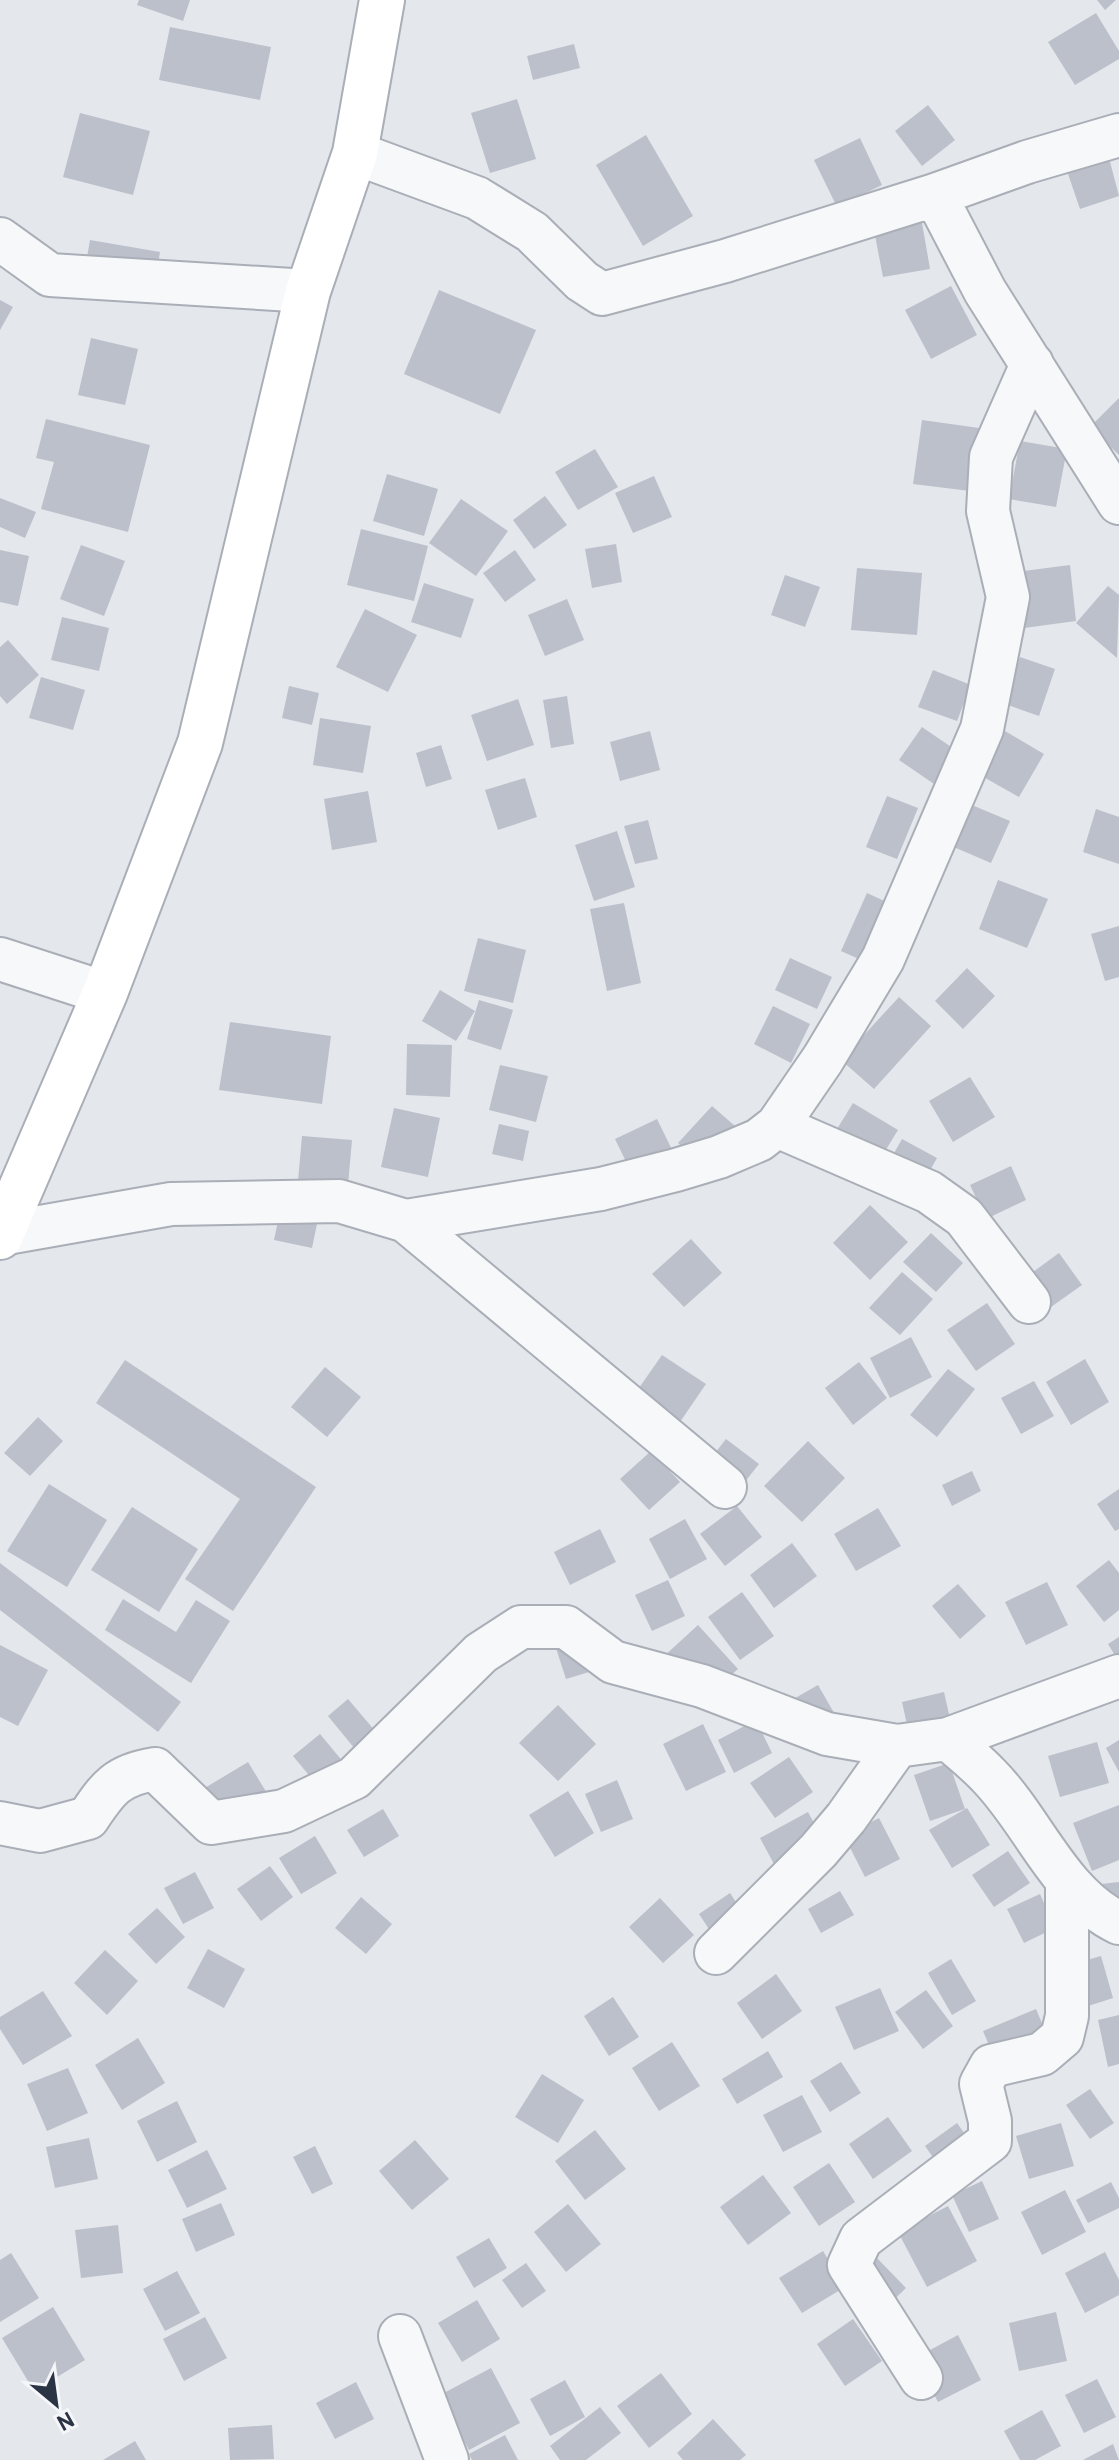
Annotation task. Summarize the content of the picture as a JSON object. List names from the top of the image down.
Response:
{
  "north": "bottom right"
}
